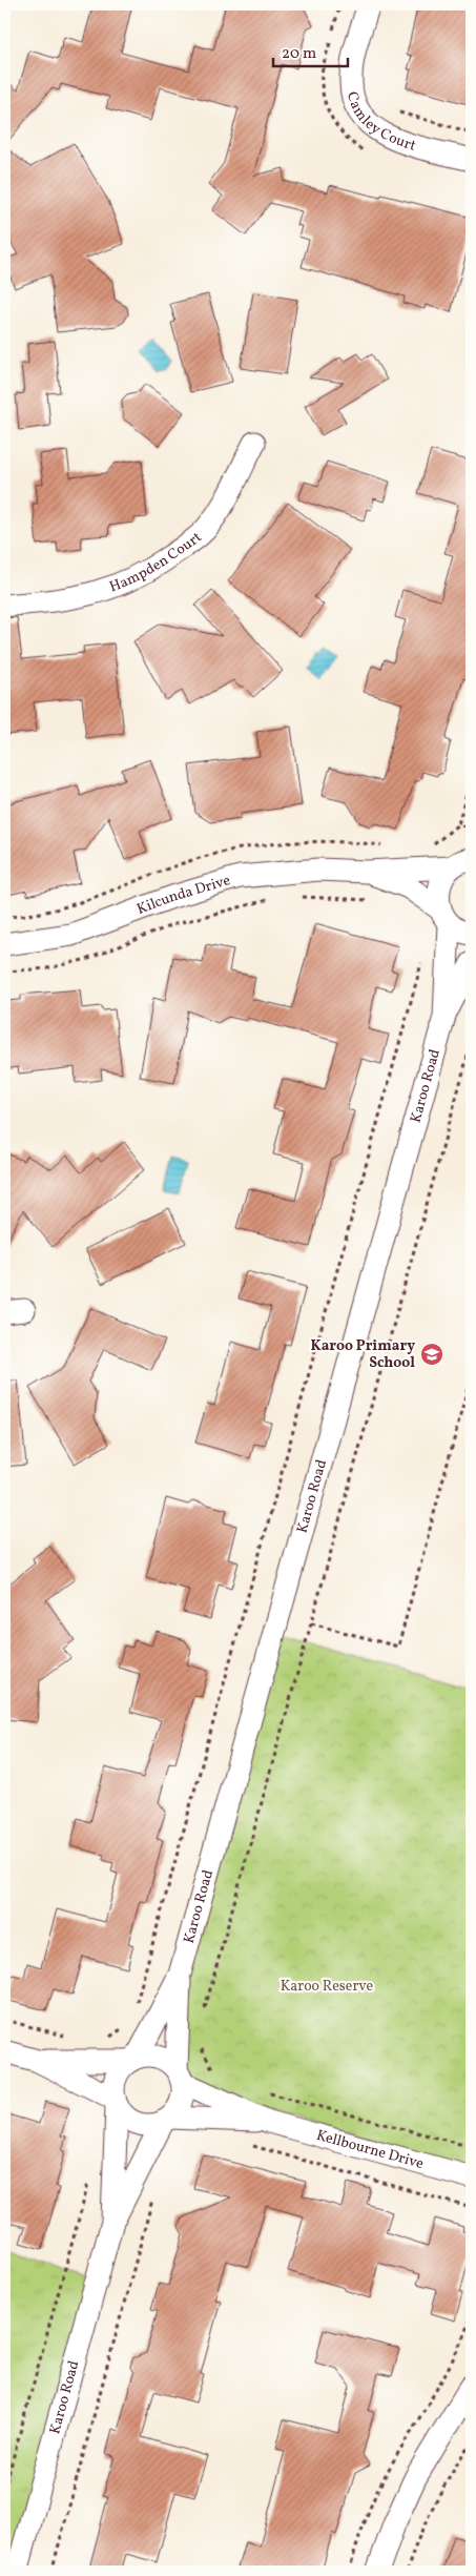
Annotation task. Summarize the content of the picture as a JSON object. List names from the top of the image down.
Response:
{
  "streets": {
    "street": [
      "Camley Court",
      "Hampden Court",
      "Kilcunda Drive",
      "Karoo Road",
      "Kellbourne Drive"
    ]
  },
  "crossings": [
    ["Kilcunda Drive", "Karoo Road"],
    ["Karoo Road", "Kellbourne Drive"]
  ],
  "parks": ["Karoo Reserve"],
  "places": {
    "school or university": ["Karoo Primary School"]
  },
  "scale_bar": "20 m"
}
